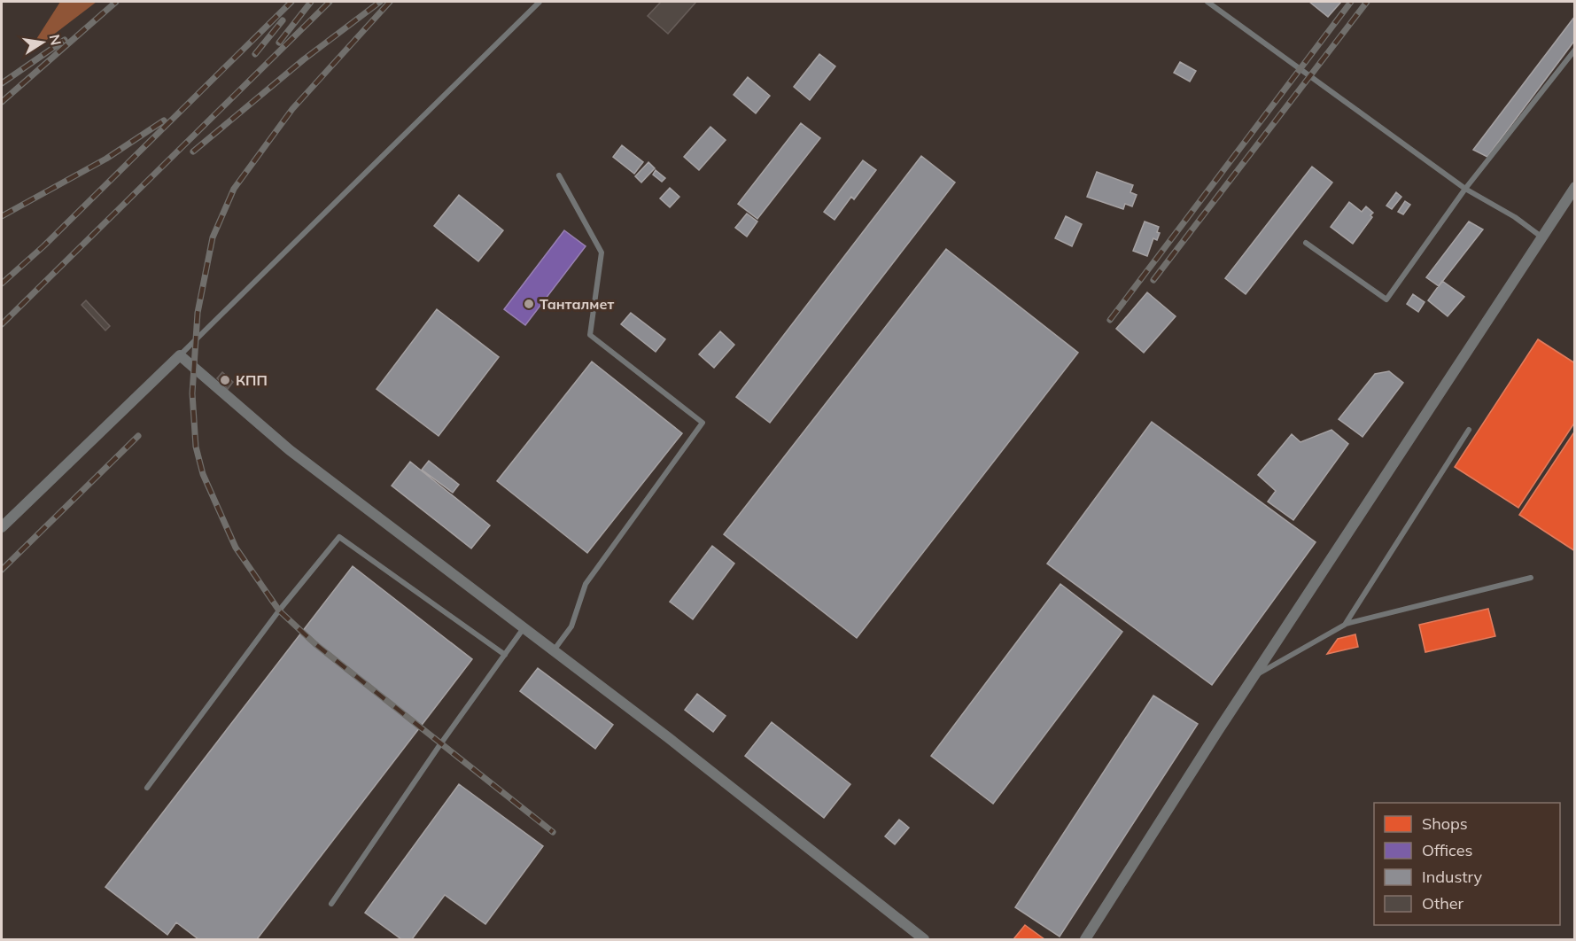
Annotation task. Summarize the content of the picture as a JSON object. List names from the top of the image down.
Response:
{
  "places": ["Танталмет", "КПП"],
  "legend": [
    "Shops",
    "Offices",
    "Industry",
    "Other"
  ],
  "north": "right"
}
